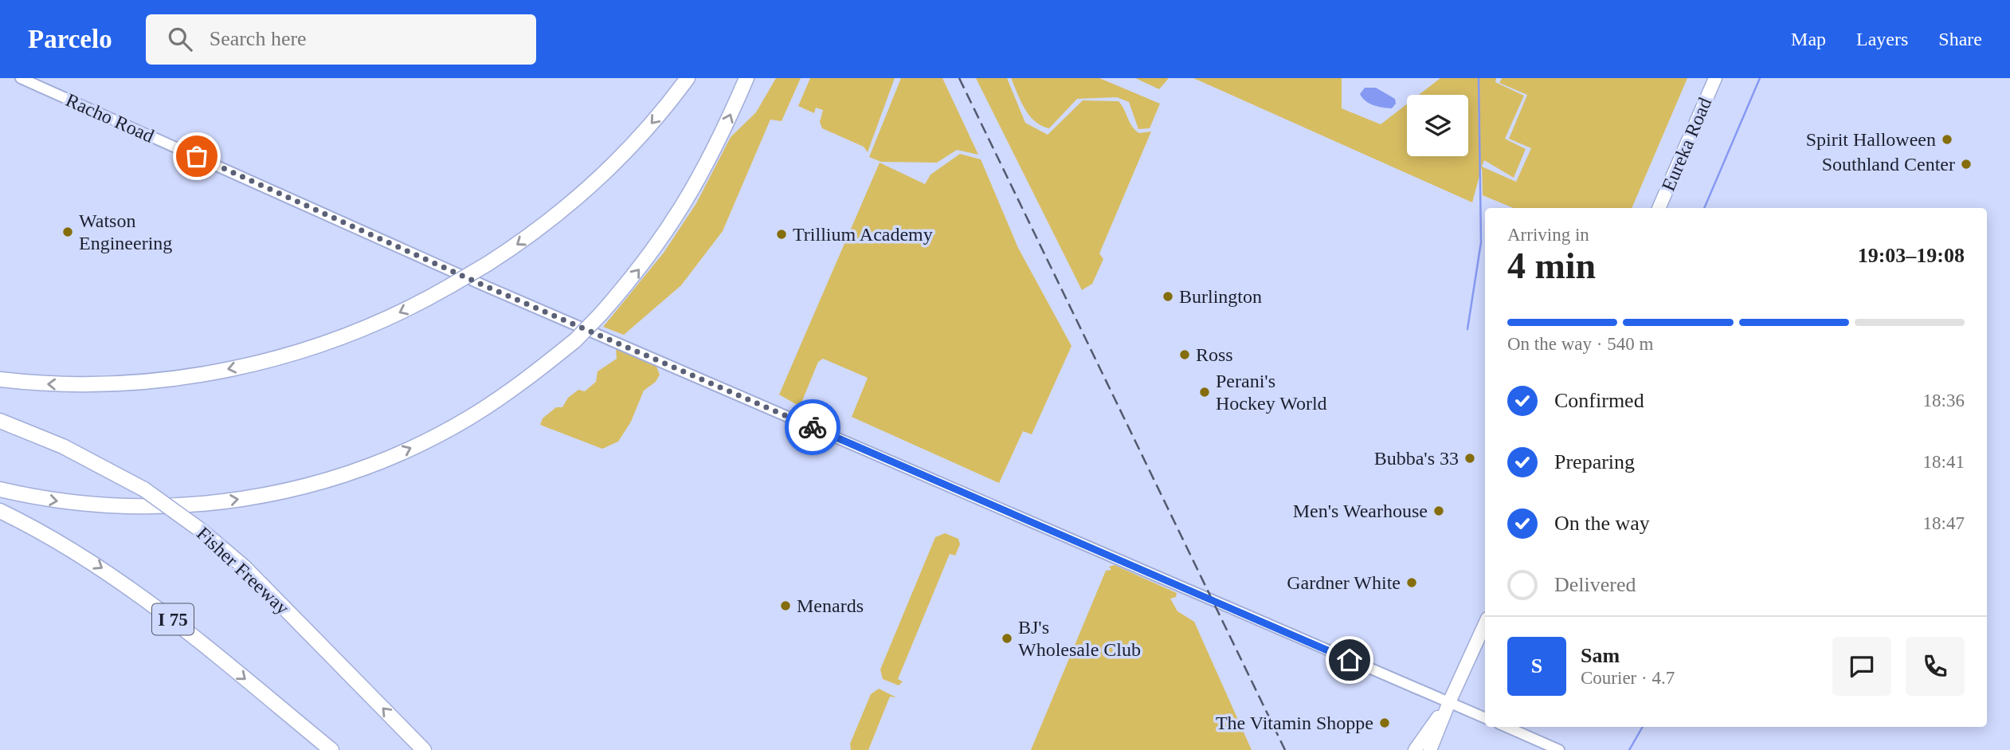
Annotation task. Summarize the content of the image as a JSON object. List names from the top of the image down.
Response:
{
  "streets": {
    "highway": ["Fisher Freeway", "I 75"],
    "main road": ["Eureka Road"],
    "street": ["Racho Road"]
  },
  "places": [
    "Spirit Halloween",
    "Southland Center",
    "Watson Engineering",
    "Trillium Academy",
    "Burlington",
    "Ross",
    "Perani's Hockey World",
    "Bubba's 33",
    "Men's Wearhouse",
    "Gardner White",
    "Menards",
    "BJ's Wholesale Club",
    "The Vitamin Shoppe"
  ],
  "page": {
    "header": "Parcelo",
    "search": "Search here",
    "nav": ["Map", "Layers", "Share"],
    "heading": ["4 min", "Arriving in", "19:03–19:08"],
    "panel": ["Sam", "Courier · 4.7"],
    "bar": "On the way · 540 m",
    "list": [
      ["Confirmed", "18:36"],
      ["Preparing", "18:41"],
      ["On the way", "18:47"],
      "Delivered"
    ],
    "round": "S"
  }
}
